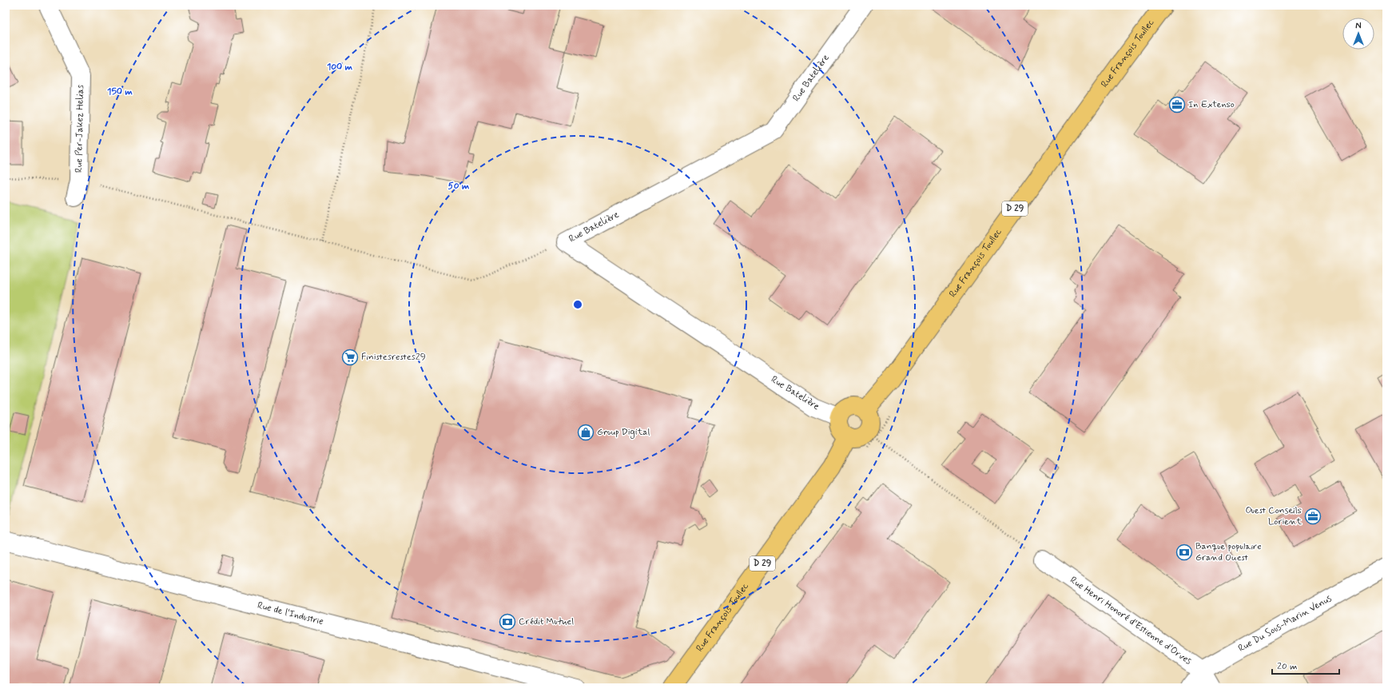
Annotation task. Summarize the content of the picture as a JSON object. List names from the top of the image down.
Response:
{
  "streets": {
    "main road": ["Rue François Toullec", "D 29"],
    "street": [
      "Rue Batelière",
      "Rue Per-Jakez Helias",
      "Rue de l'Industrie",
      "Rue Henri Honoré d'Estienne d'Orves",
      "Rue Du Sous-Marin Venus"
    ]
  },
  "crossings": [
    ["Rue François Toullec", "Rue Batelière"],
    ["Rue Henri Honoré d'Estienne d'Orves", "Rue Du Sous-Marin Venus"]
  ],
  "places": {
    "office": ["In Extenso", "Ouest Conseils Lorient"],
    "supermarket": ["Finistesrestes29"],
    "shop": ["Group Digital"],
    "bank": ["Banque populaire Grand Ouest", "Crédit Mutuel"]
  },
  "scale_bar": "20 m",
  "north": "top",
  "rings": ["100 m", "150 m", "50 m"]
}
